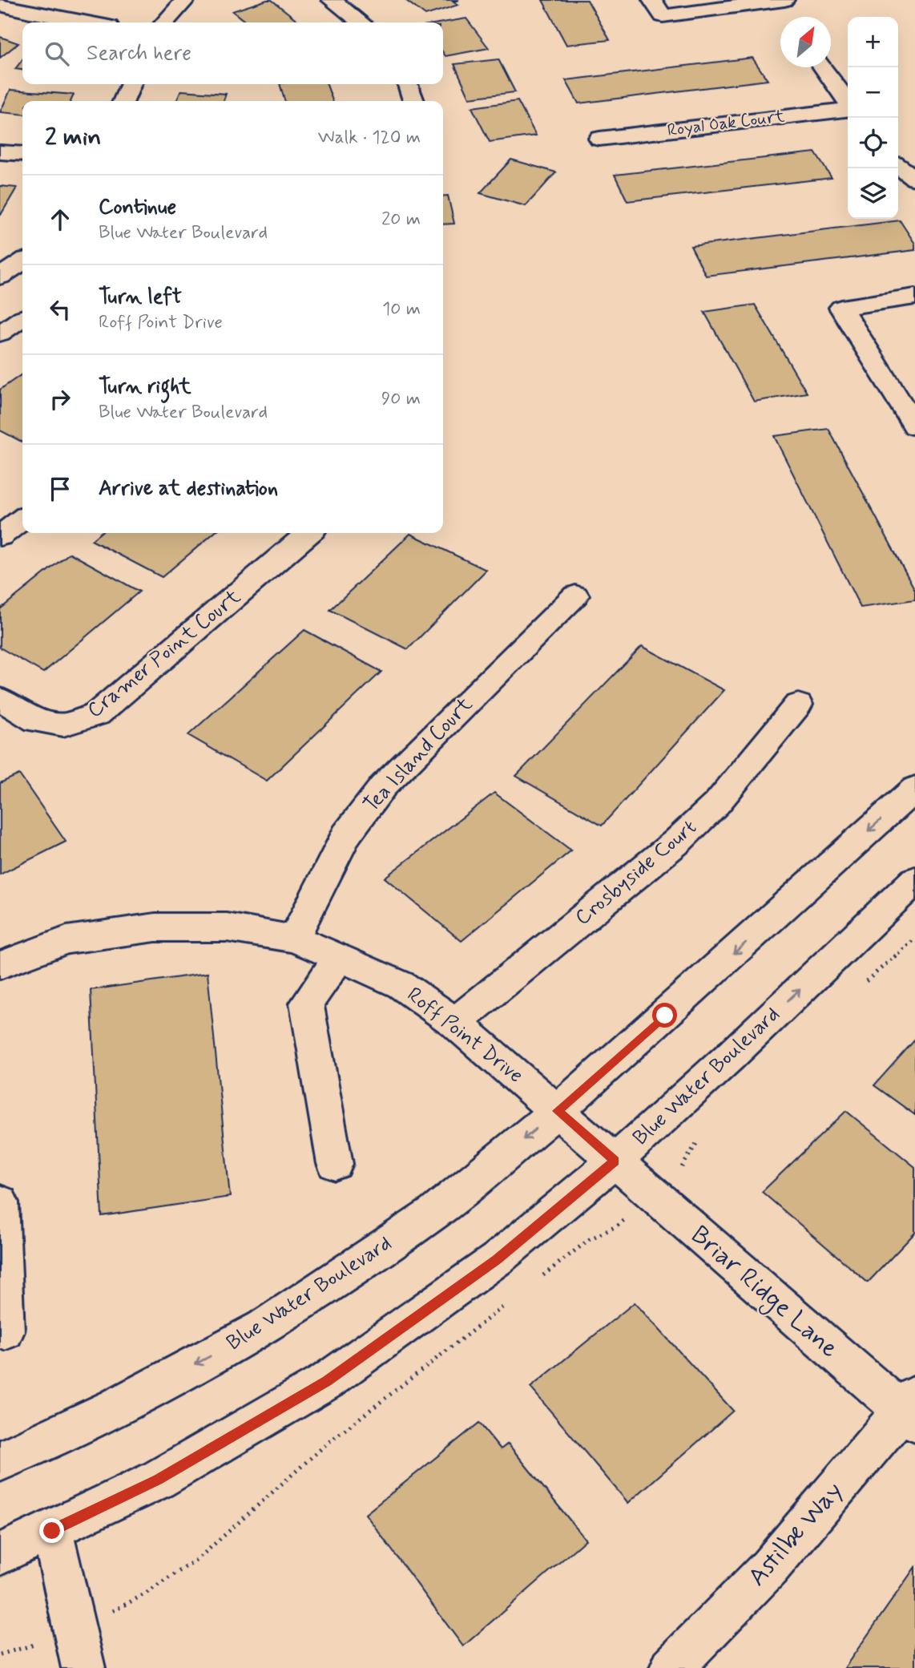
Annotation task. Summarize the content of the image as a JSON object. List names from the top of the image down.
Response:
{
  "streets": {
    "street": [
      "Royal Oak Court",
      "Cramer Point Court",
      "Tea Island Court",
      "Crosbyside Court",
      "Roff Point Drive",
      "Blue Water Boulevard",
      "Briar Ridge Lane",
      "Astilbe Way"
    ]
  },
  "crossings": [
    ["Tea Island Court", "Roff Point Drive"],
    ["Crosbyside Court", "Roff Point Drive"],
    ["Roff Point Drive", "Blue Water Boulevard"],
    ["Roff Point Drive", "Briar Ridge Lane"],
    ["Blue Water Boulevard", "Briar Ridge Lane"],
    ["Briar Ridge Lane", "Astilbe Way"]
  ],
  "north": "top right",
  "page": {
    "map_buttons": ["+", "−"],
    "search": "Search here",
    "heading": ["2 min", "Walk · 120 m"],
    "list": [
      ["Continue", "Blue Water Boulevard", "20 m"],
      ["Turn left", "Roff Point Drive", "10 m"],
      ["Turn right", "Blue Water Boulevard", "90 m"],
      "Arrive at destination"
    ]
  }
}
